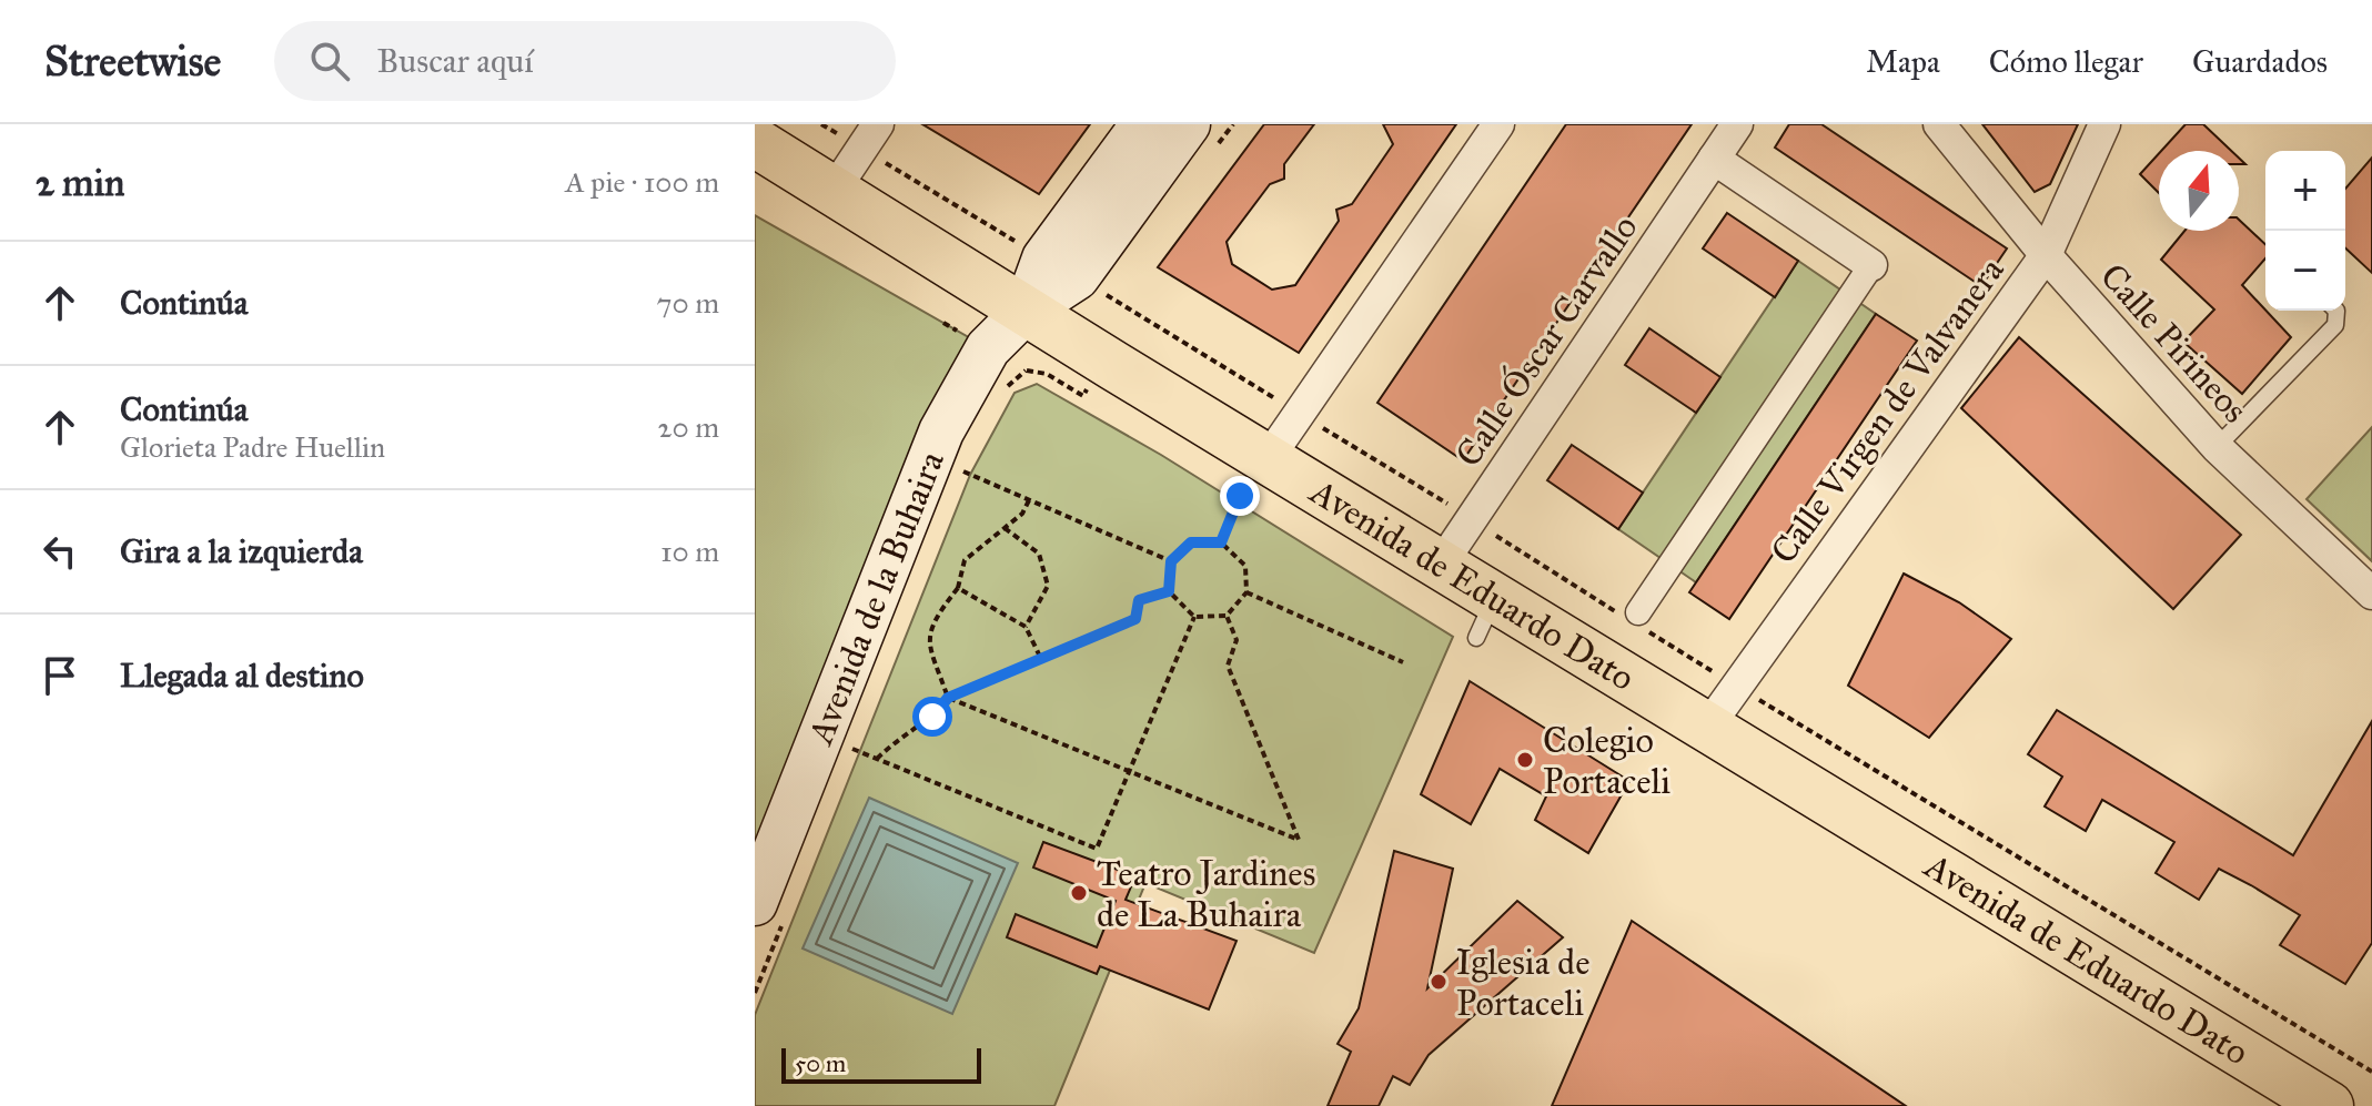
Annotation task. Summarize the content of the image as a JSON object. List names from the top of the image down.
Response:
{
  "streets": {
    "main road": ["Avenida de Eduardo Dato", "Avenida de la Buhaira"],
    "street": ["Calle Óscar Carvallo", "Calle Pirineos", "Calle Virgen de Valvanera"]
  },
  "crossings": [
    ["Calle Óscar Carvallo", "Avenida de Eduardo Dato"],
    ["Calle Pirineos", "Calle Virgen de Valvanera"],
    ["Calle Virgen de Valvanera", "Avenida de Eduardo Dato"],
    ["Avenida de Eduardo Dato", "Avenida de la Buhaira"]
  ],
  "places": ["Colegio Portaceli", "Teatro Jardines de La Buhaira", "Iglesia de Portaceli"],
  "scale_bar": "50 m",
  "north": "top",
  "page": {
    "header": "Streetwise",
    "search": "Buscar aquí",
    "nav": ["Mapa", "Cómo llegar", "Guardados"],
    "heading": ["2 min", "A pie · 100 m"],
    "map_buttons": ["+", "−"],
    "list": [
      ["Continúa", "70 m"],
      ["Continúa", "Glorieta Padre Huellin", "20 m"],
      ["Gira a la izquierda", "10 m"],
      "Llegada al destino"
    ],
    "scale": "50 m"
  }
}
